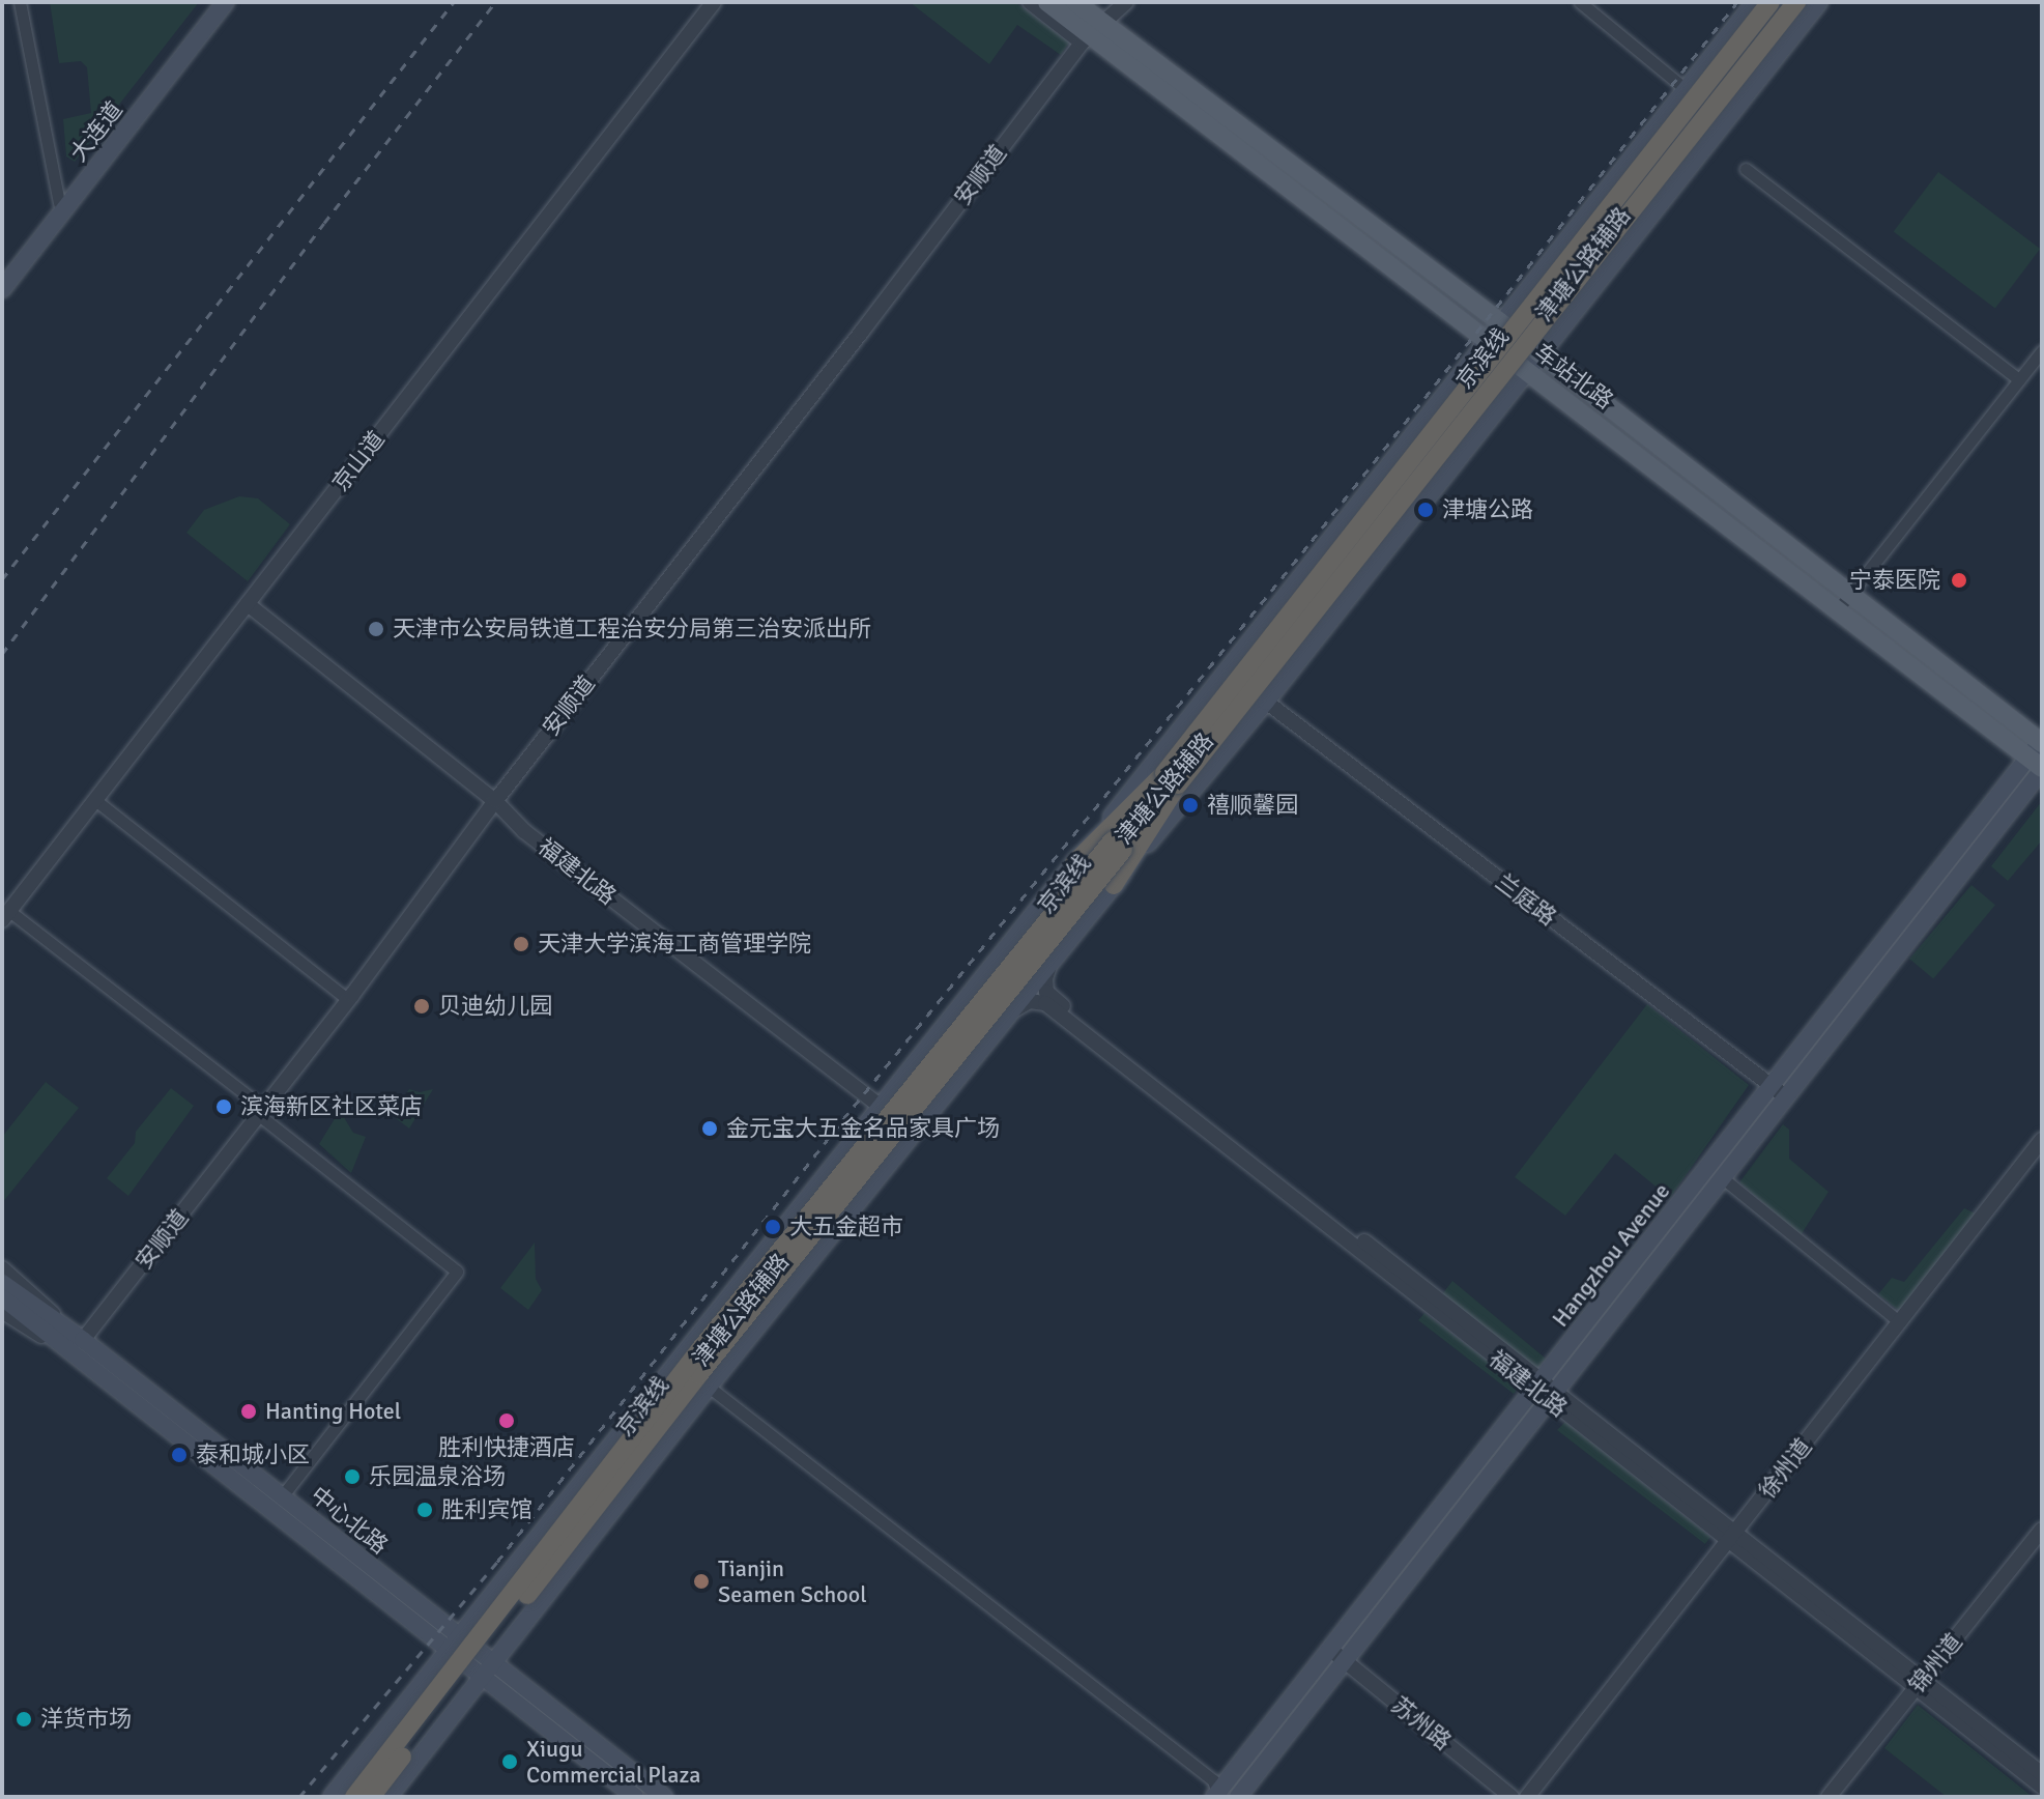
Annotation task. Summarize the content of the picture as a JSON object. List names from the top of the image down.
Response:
{
  "streets": {
    "highway": ["京滨线"],
    "main road": [
      "大连道",
      "津塘公路辅路",
      "车站北路",
      "Hangzhou Avenue",
      "中心北路"
    ],
    "street": [
      "安顺道",
      "京山道",
      "福建北路",
      "兰庭路",
      "徐州道",
      "锦州道",
      "苏州路"
    ]
  },
  "crossings": [
    ["安顺道", "车站北路"],
    ["安顺道", "福建北路"],
    ["安顺道", "中心北路"],
    ["津塘公路辅路", "车站北路"],
    ["津塘公路辅路", "福建北路"],
    ["津塘公路辅路", "兰庭路"],
    ["津塘公路辅路", "中心北路"],
    ["车站北路", "Hangzhou Avenue"],
    ["京山道", "福建北路"],
    ["福建北路", "Hangzhou Avenue"],
    ["福建北路", "徐州道"],
    ["福建北路", "锦州道"],
    ["兰庭路", "Hangzhou Avenue"],
    ["Hangzhou Avenue", "苏州路"]
  ],
  "places": [
    "津塘公路",
    "宁泰医院",
    "天津市公安局铁道工程治安分局第三治安派出所",
    "禧顺馨园",
    "天津大学滨海工商管理学院",
    "贝迪幼儿园",
    "滨海新区社区菜店",
    "金元宝大五金名品家具广场",
    "大五金超市",
    "Hanting Hotel",
    "胜利快捷酒店",
    "泰和城小区",
    "乐园温泉浴场",
    "胜利宾馆",
    "Tianjin Seamen School",
    "洋货市场",
    "Xiugu Commercial Plaza"
  ]
}
